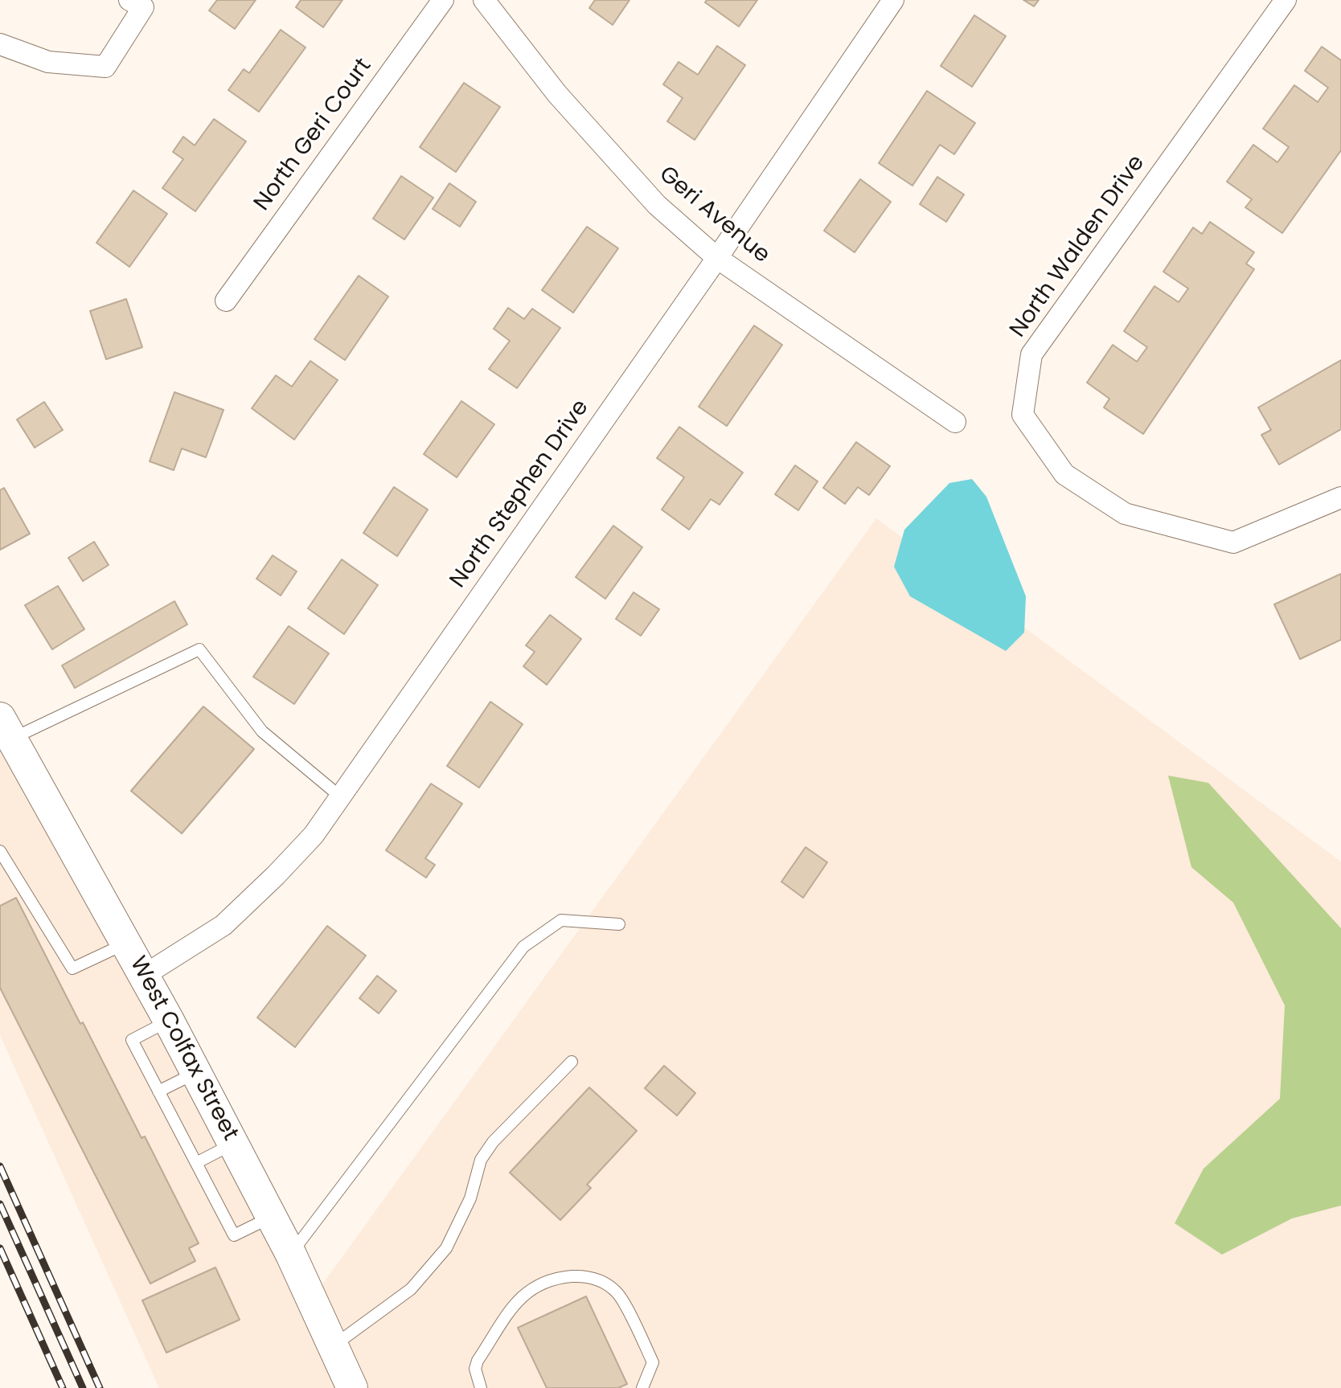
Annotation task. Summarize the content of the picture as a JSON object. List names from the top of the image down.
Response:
{
  "streets": {
    "street": [
      "North Geri Court",
      "Geri Avenue",
      "North Walden Drive",
      "North Stephen Drive",
      "West Colfax Street"
    ]
  },
  "crossings": [
    ["Geri Avenue", "North Stephen Drive"],
    ["North Stephen Drive", "West Colfax Street"]
  ]
}
